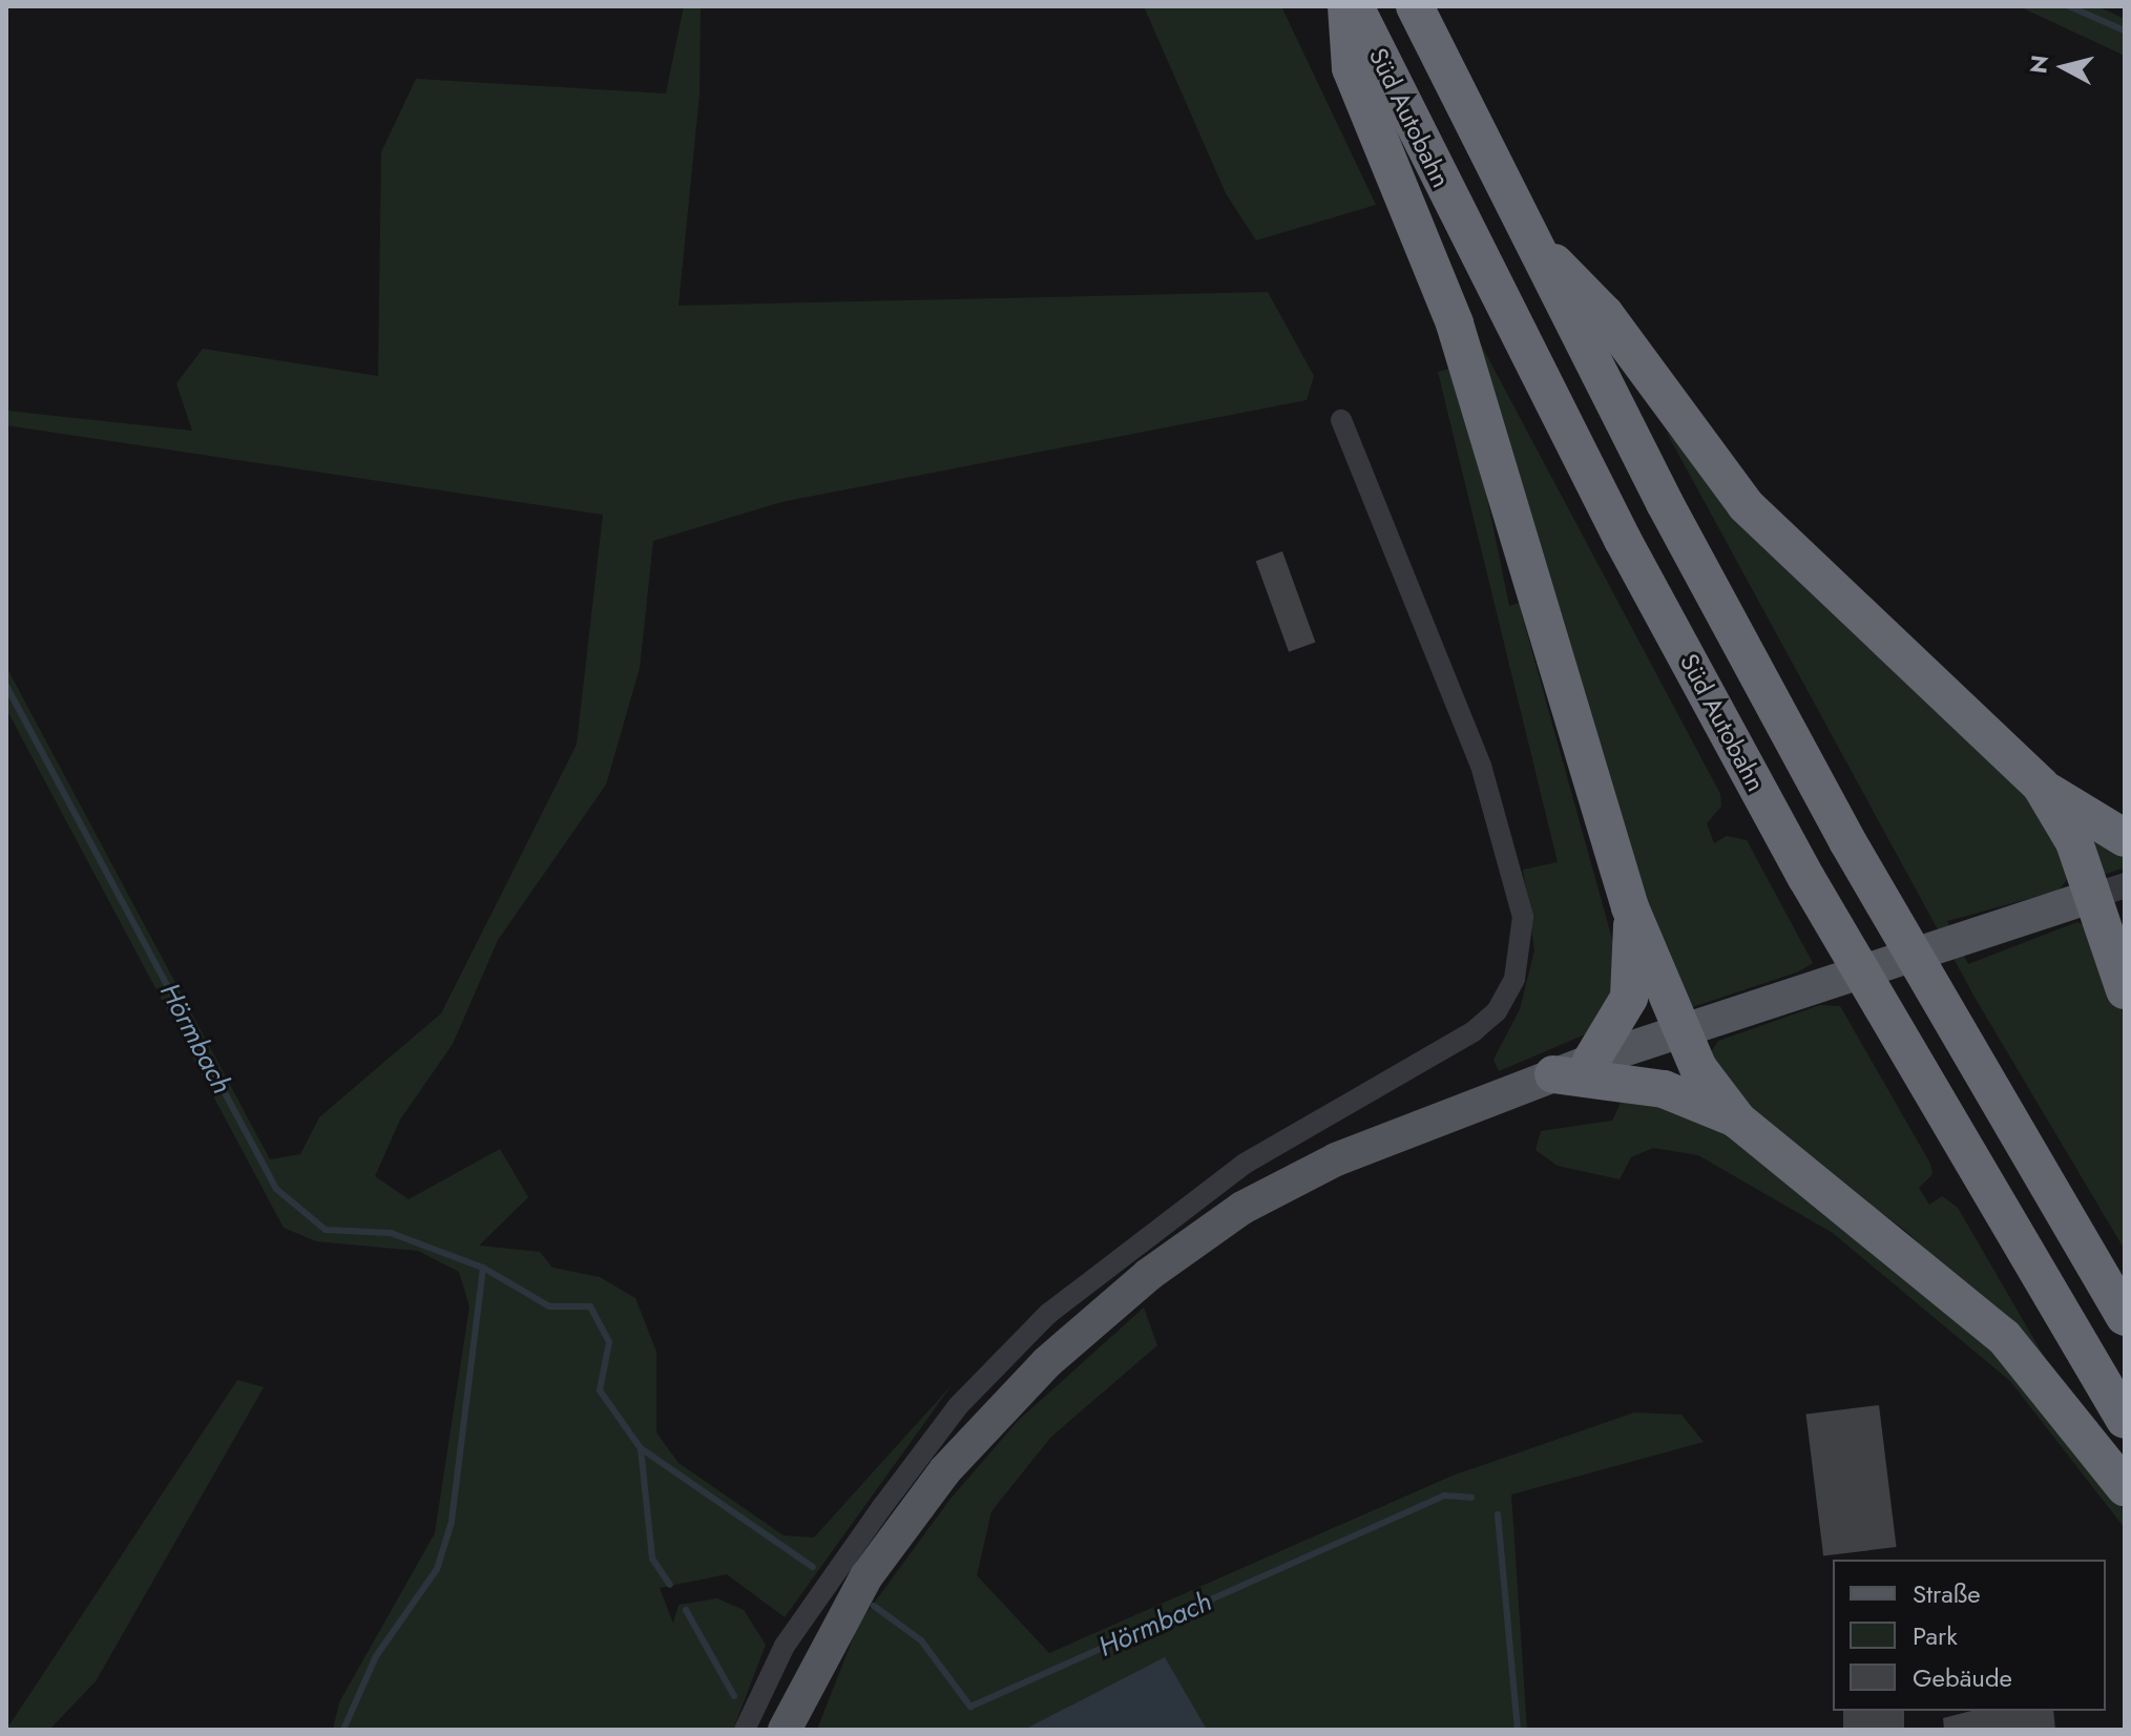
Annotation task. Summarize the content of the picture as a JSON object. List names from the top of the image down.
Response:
{
  "streets": {
    "highway": ["Süd Autobahn"]
  },
  "water": ["Hörmbach"],
  "legend": ["Straße", "Park", "Gebäude"],
  "north": "left"
}
